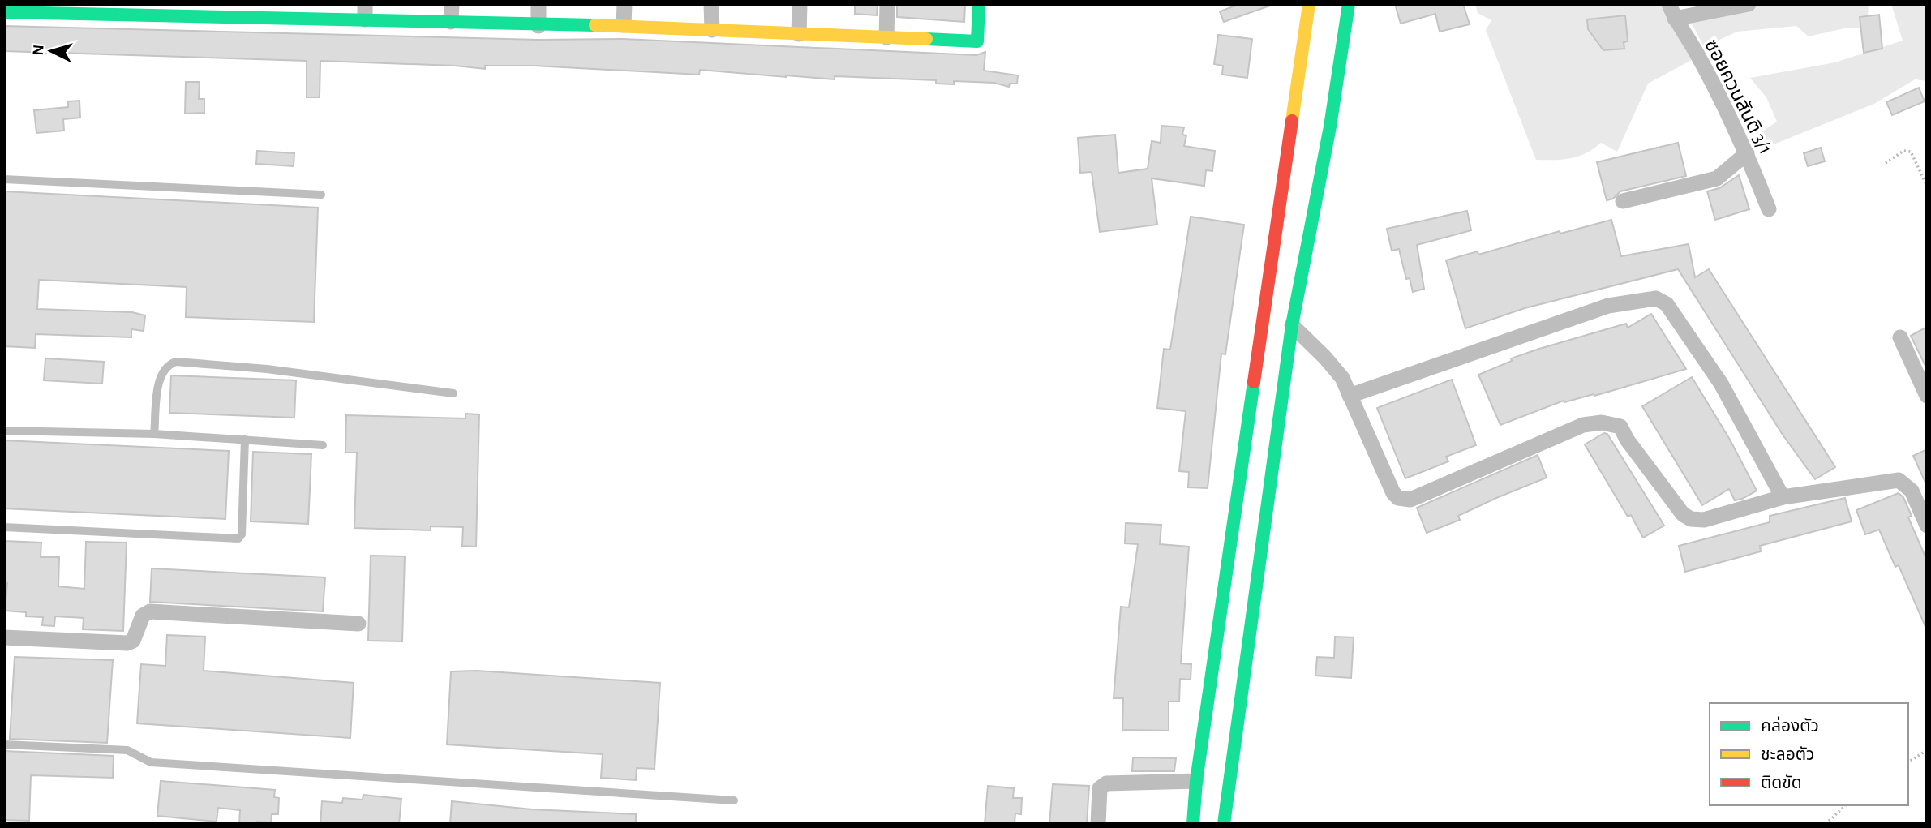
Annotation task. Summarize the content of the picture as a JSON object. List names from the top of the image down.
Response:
{
  "streets": {
    "street": ["ซอยควนสันติ 3/1"]
  },
  "legend": ["คล่องตัว", "ชะลอตัว", "ติดขัด"],
  "north": "left"
}
